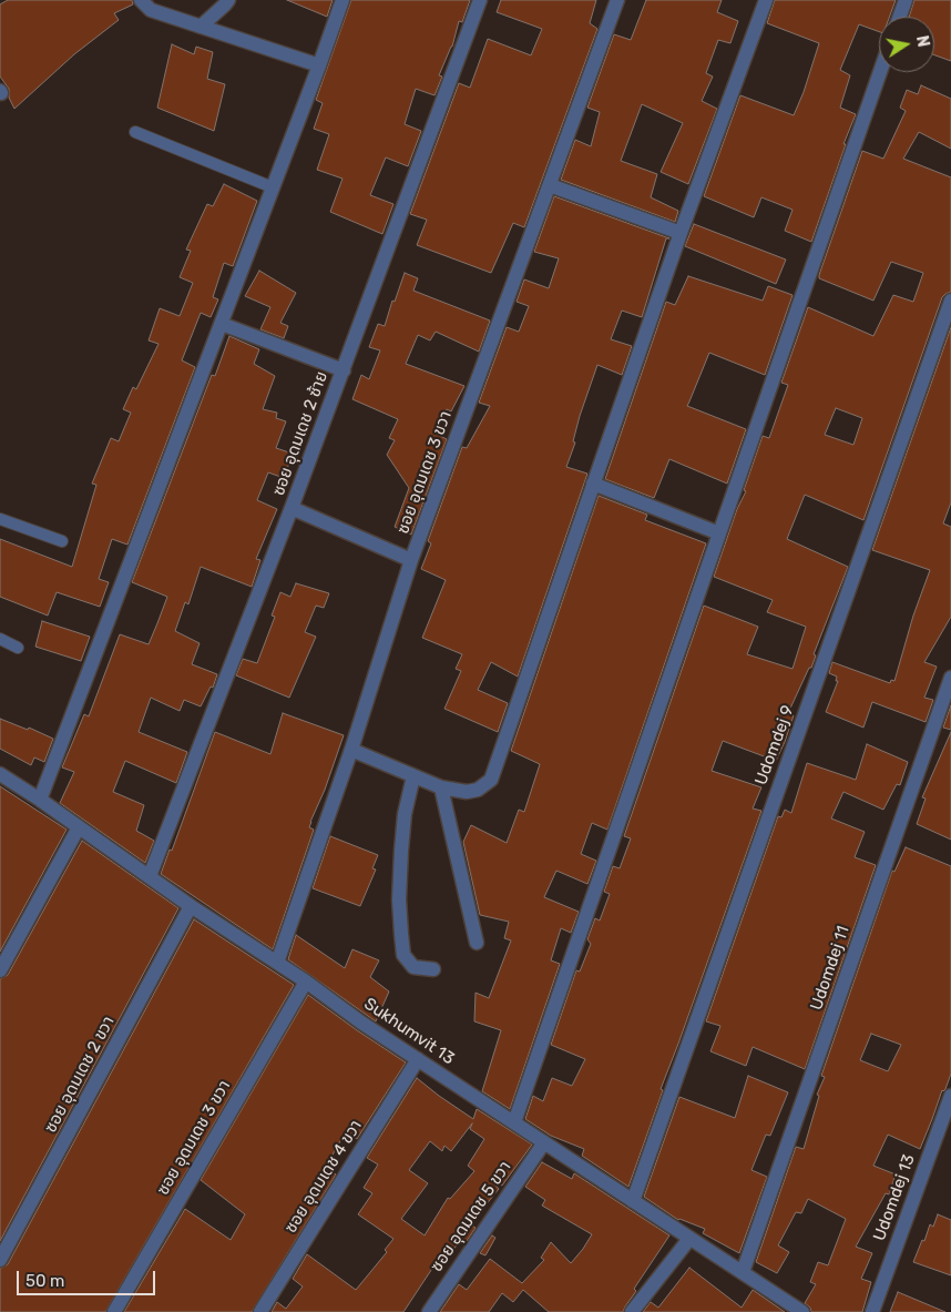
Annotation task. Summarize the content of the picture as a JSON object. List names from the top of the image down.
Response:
{
  "streets": {
    "street": [
      "ซอย อุดมเดช 2 ซ้าย",
      "ซอย อุดมเดช 3 ขวา",
      "Udomdej 9",
      "Udomdej 11",
      "Sukhumvit 13",
      "ซอย อุดมเดช 2 ขวา",
      "ซอย อุดมเดช 4 ขวา",
      "Udomdej 13",
      "ซอย อุดมเดช 5 ขวา"
    ]
  },
  "crossings": [
    ["ซอย อุดมเดช 2 ซ้าย", "Sukhumvit 13"],
    ["ซอย อุดมเดช 3 ขวา", "Sukhumvit 13"],
    ["Udomdej 9", "Sukhumvit 13"],
    ["Udomdej 11", "Sukhumvit 13"],
    ["Sukhumvit 13", "ซอย อุดมเดช 2 ขวา"],
    ["Sukhumvit 13", "ซอย อุดมเดช 4 ขวา"],
    ["Sukhumvit 13", "ซอย อุดมเดช 5 ขวา"]
  ],
  "scale_bar": "50 m",
  "north": "right"
}
